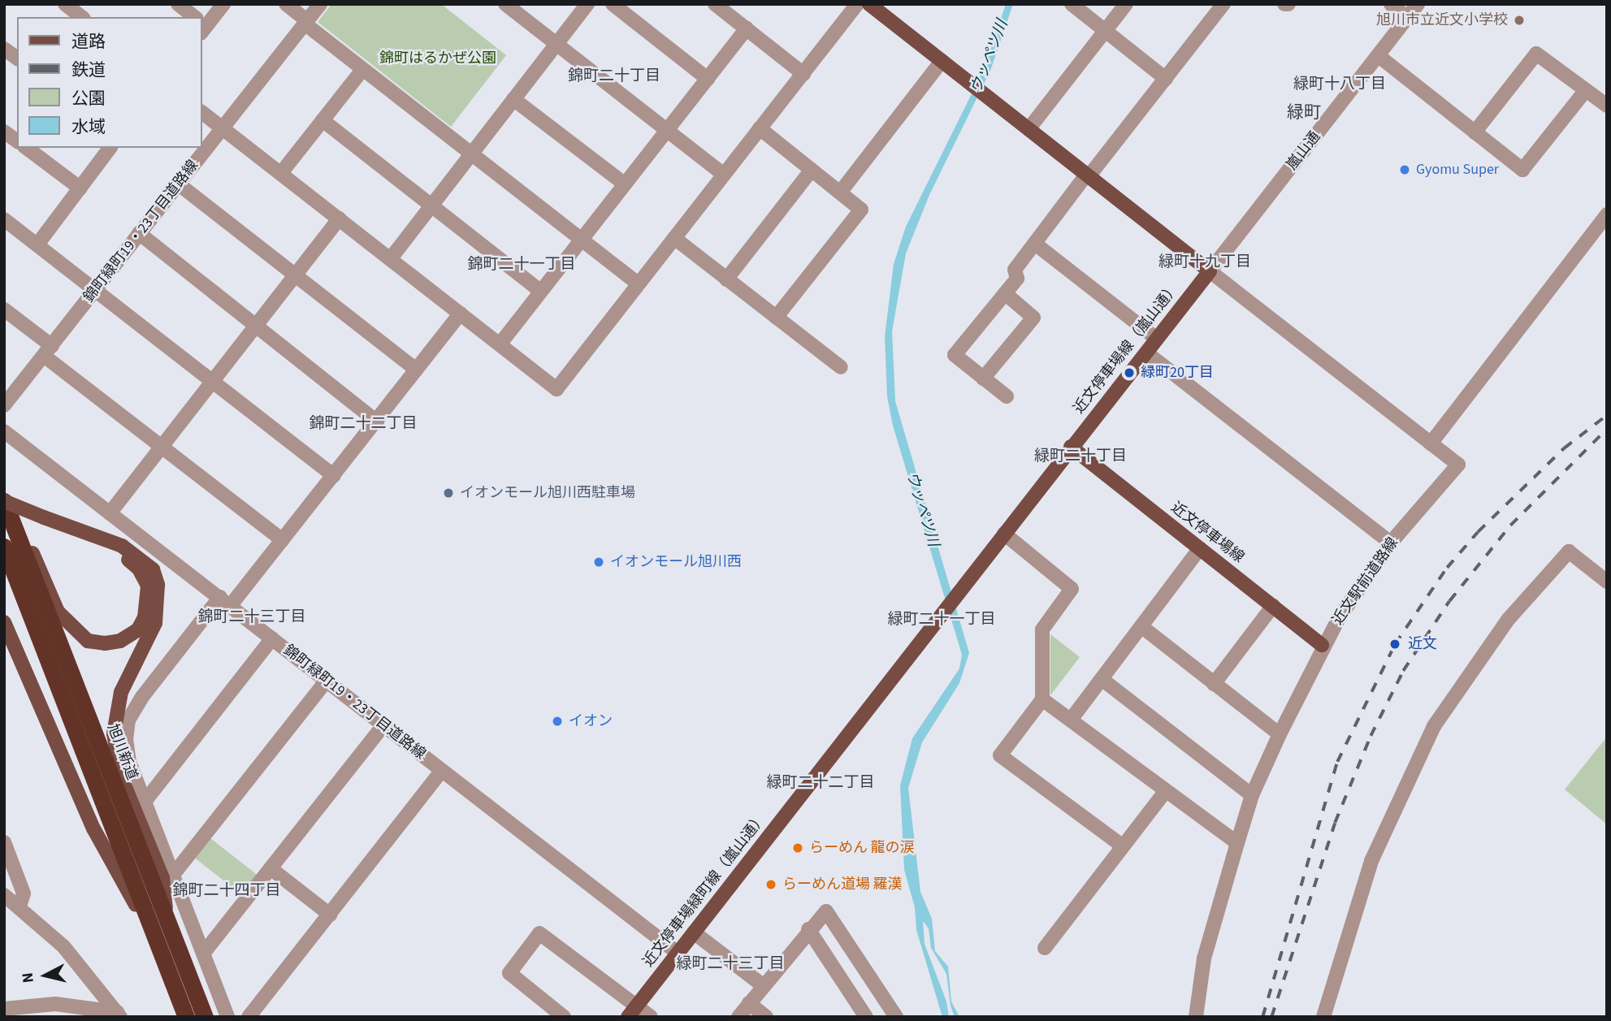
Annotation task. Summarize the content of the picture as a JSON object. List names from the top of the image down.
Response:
{
  "streets": {
    "highway": ["旭川新道"],
    "main road": ["近文停車場線（嵐山通）", "近文停車場線", "近文停車場緑町線（嵐山通）"],
    "street": ["嵐山通", "錦町緑町19・23丁目道路線", "近文駅前道路線"]
  },
  "crossings": [
    ["嵐山通", "近文停車場線（嵐山通）"],
    ["錦町緑町19・23丁目道路線", "近文停車場緑町線（嵐山通）"],
    ["近文停車場線（嵐山通）", "近文停車場線"],
    ["近文停車場線", "近文駅前道路線"]
  ],
  "districts": [
    "錦町二十丁目",
    "緑町十八丁目",
    "緑町",
    "緑町十九丁目",
    "錦町二十一丁目",
    "錦町二十二丁目",
    "緑町二十丁目",
    "錦町二十三丁目",
    "緑町二十一丁目",
    "緑町二十二丁目",
    "錦町二十四丁目",
    "緑町二十三丁目"
  ],
  "water": ["ウッペツ川"],
  "parks": ["錦町はるかぜ公園"],
  "places": [
    "旭川市立近文小学校",
    "Gyomu Super",
    "緑町20丁目",
    "イオンモール旭川西駐車場",
    "イオンモール旭川西",
    "近文",
    "イオン",
    "らーめん 龍の涙",
    "らーめん道場 羅漢"
  ],
  "legend": [
    "道路",
    "鉄道",
    "公園",
    "水域"
  ],
  "north": "left"
}
